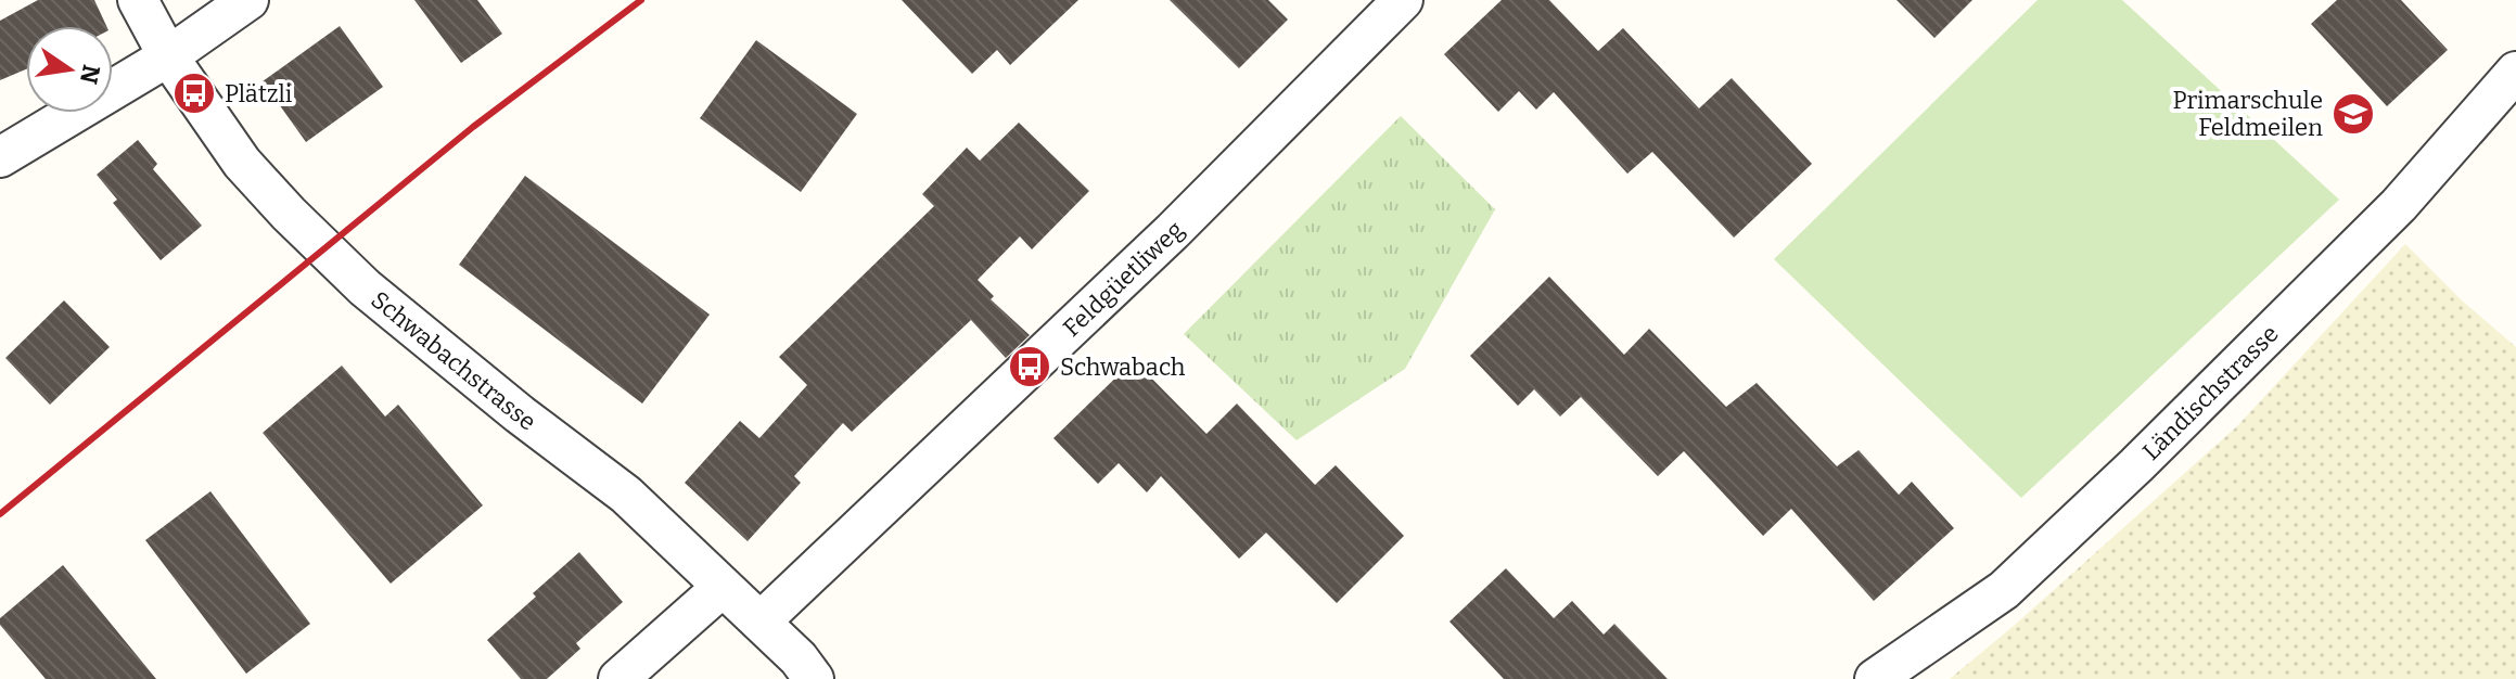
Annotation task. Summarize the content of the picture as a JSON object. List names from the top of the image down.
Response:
{
  "streets": {
    "street": ["Feldgüetliweg", "Schwabachstrasse", "Ländischstrasse"]
  },
  "crossings": [
    ["Feldgüetliweg", "Schwabachstrasse"]
  ],
  "places": {
    "bus stop": ["Plätzli", "Schwabach"],
    "school or university": ["Primarschule Feldmeilen"]
  },
  "north": "right"
}
